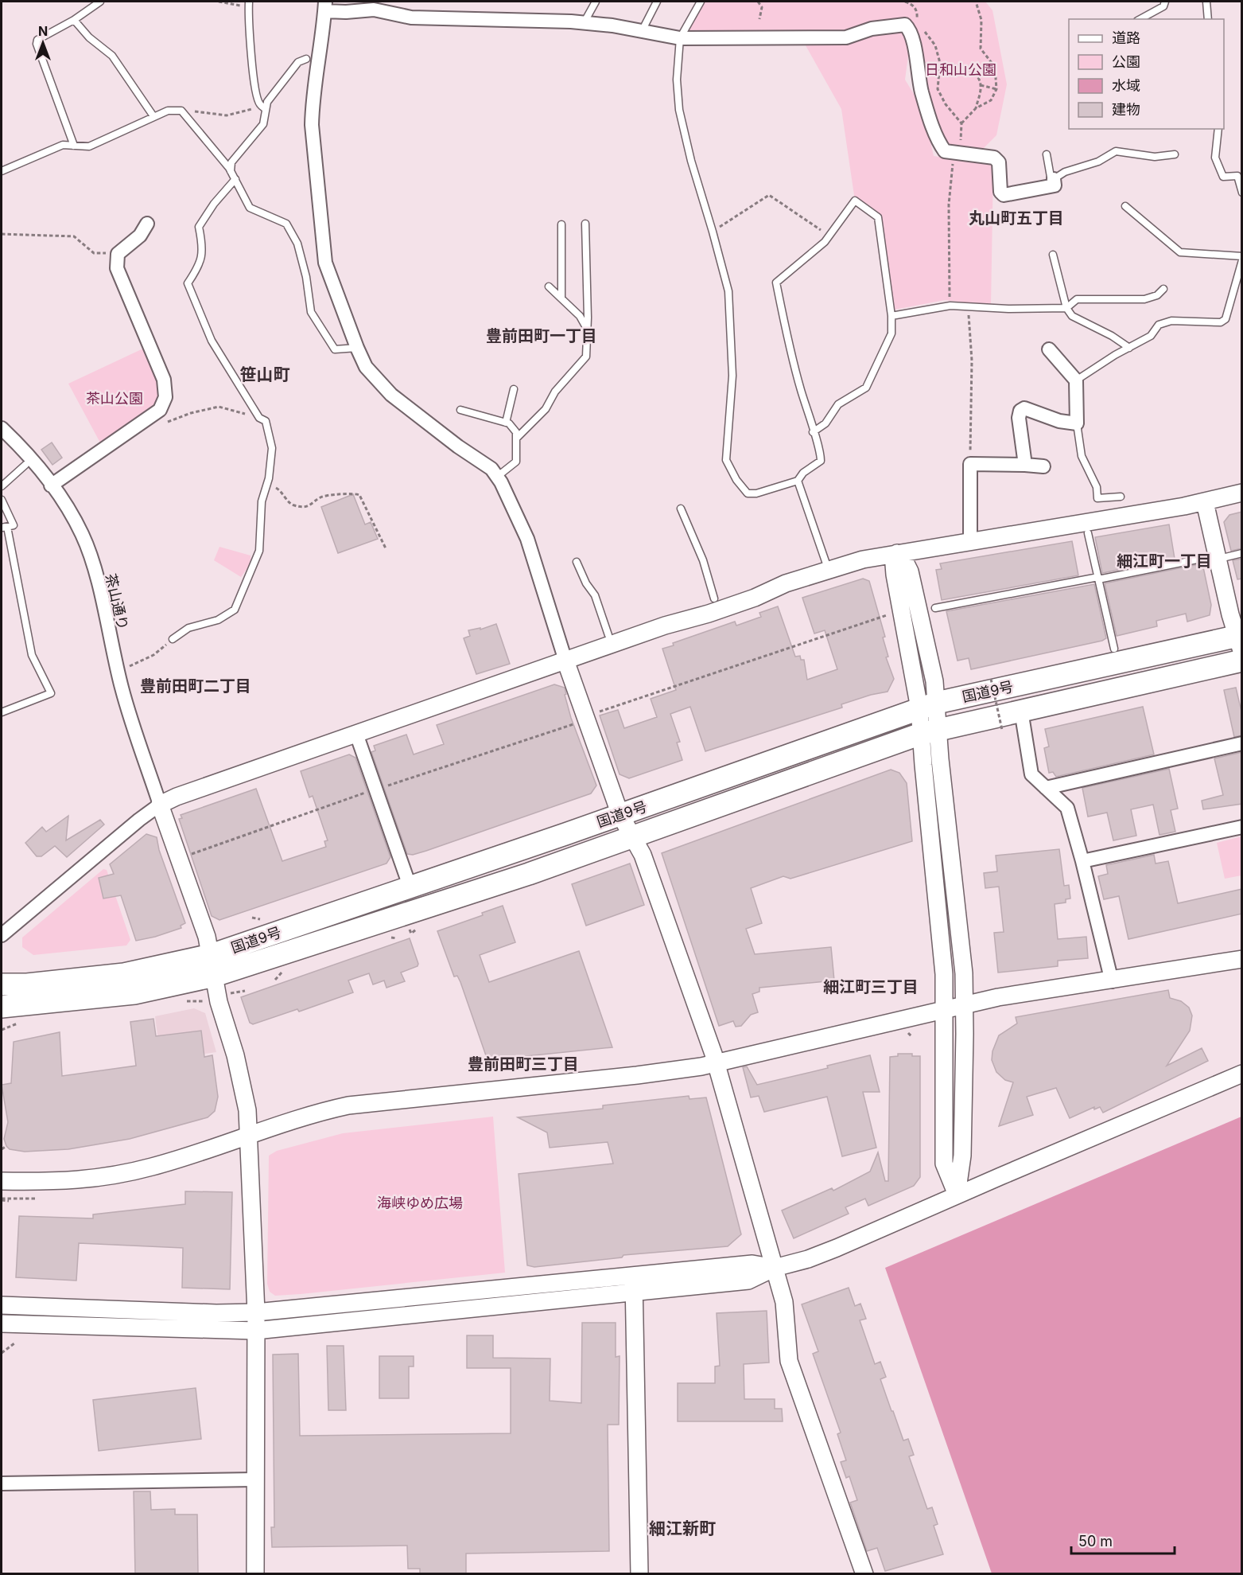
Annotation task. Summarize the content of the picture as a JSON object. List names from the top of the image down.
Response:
{
  "streets": {
    "highway": ["国道9号"],
    "street": ["茶山通り"]
  },
  "districts": [
    "丸山町五丁目",
    "豊前田町一丁目",
    "笹山町",
    "細江町一丁目",
    "豊前田町二丁目",
    "細江町三丁目",
    "豊前田町三丁目",
    "細江新町"
  ],
  "parks": ["日和山公園", "茶山公園", "海峡ゆめ広場"],
  "legend": [
    "道路",
    "公園",
    "水域",
    "建物"
  ],
  "scale_bar": "50 m",
  "north": "top"
}
